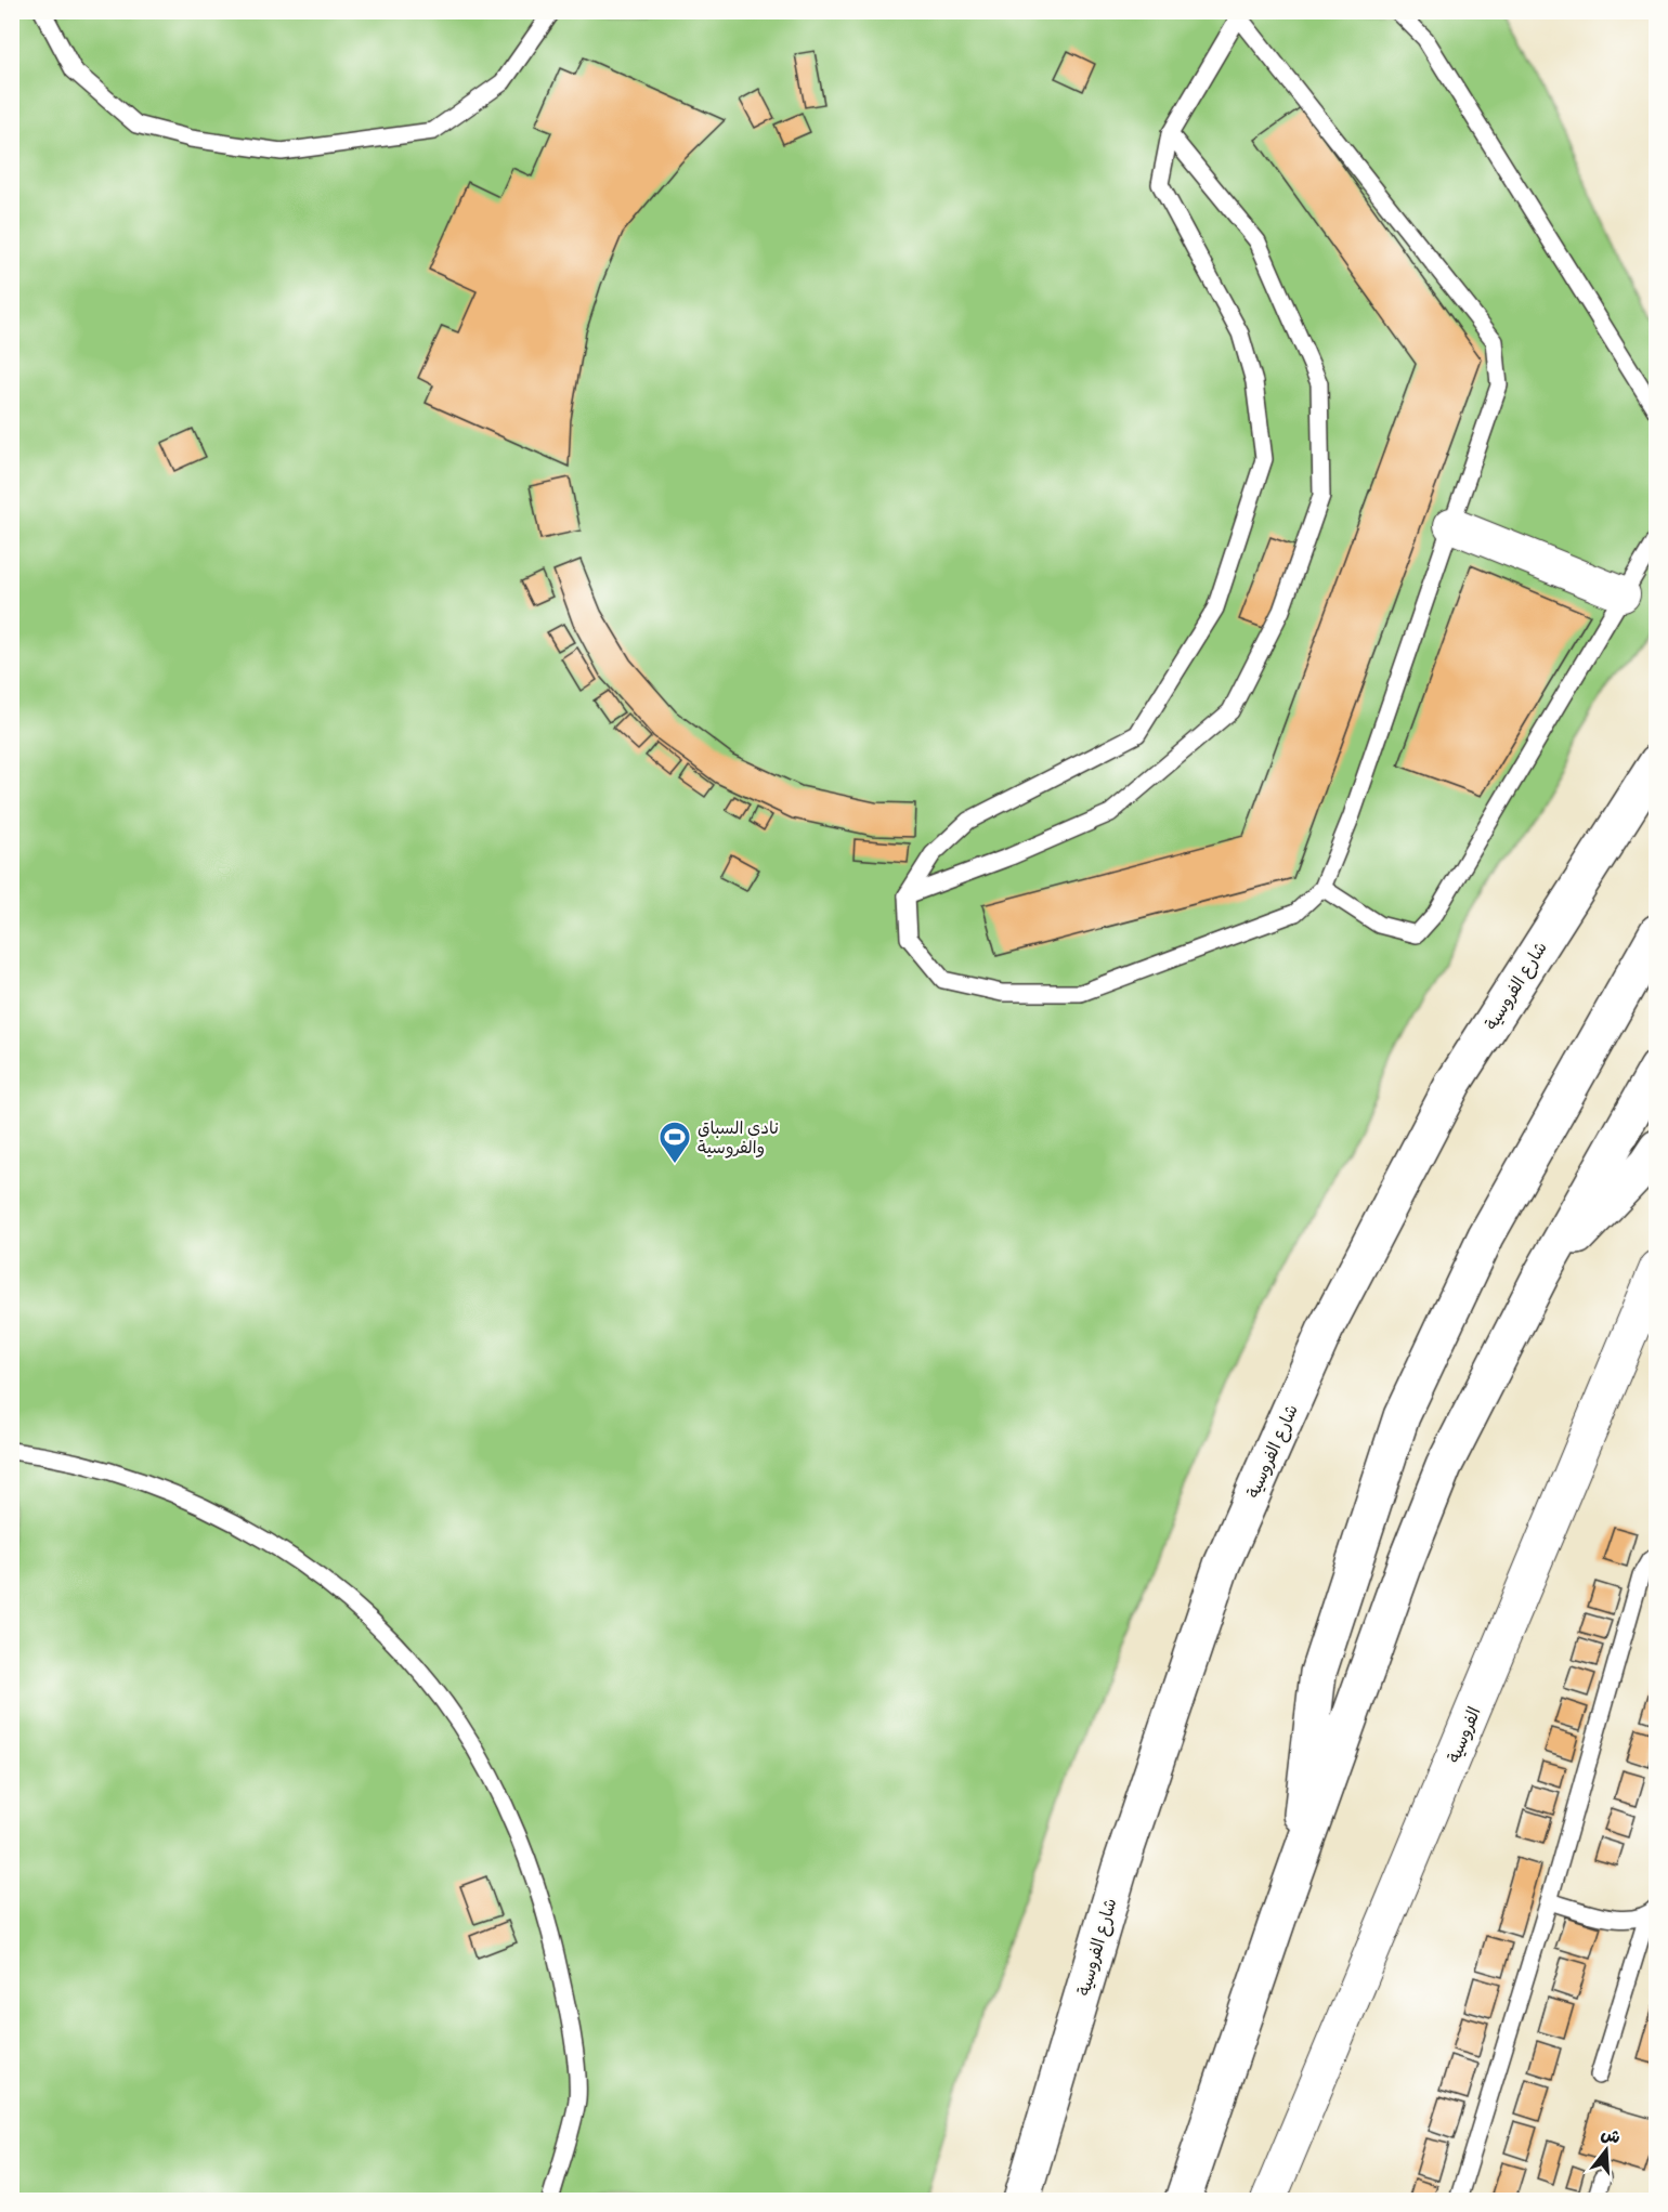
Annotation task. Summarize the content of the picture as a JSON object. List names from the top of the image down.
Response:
{
  "streets": {
    "highway": ["شارع الفروسية"],
    "street": ["الفروسية"]
  },
  "places": {
    "sports": ["نادي السباق والفروسية"]
  },
  "north": "top"
}
